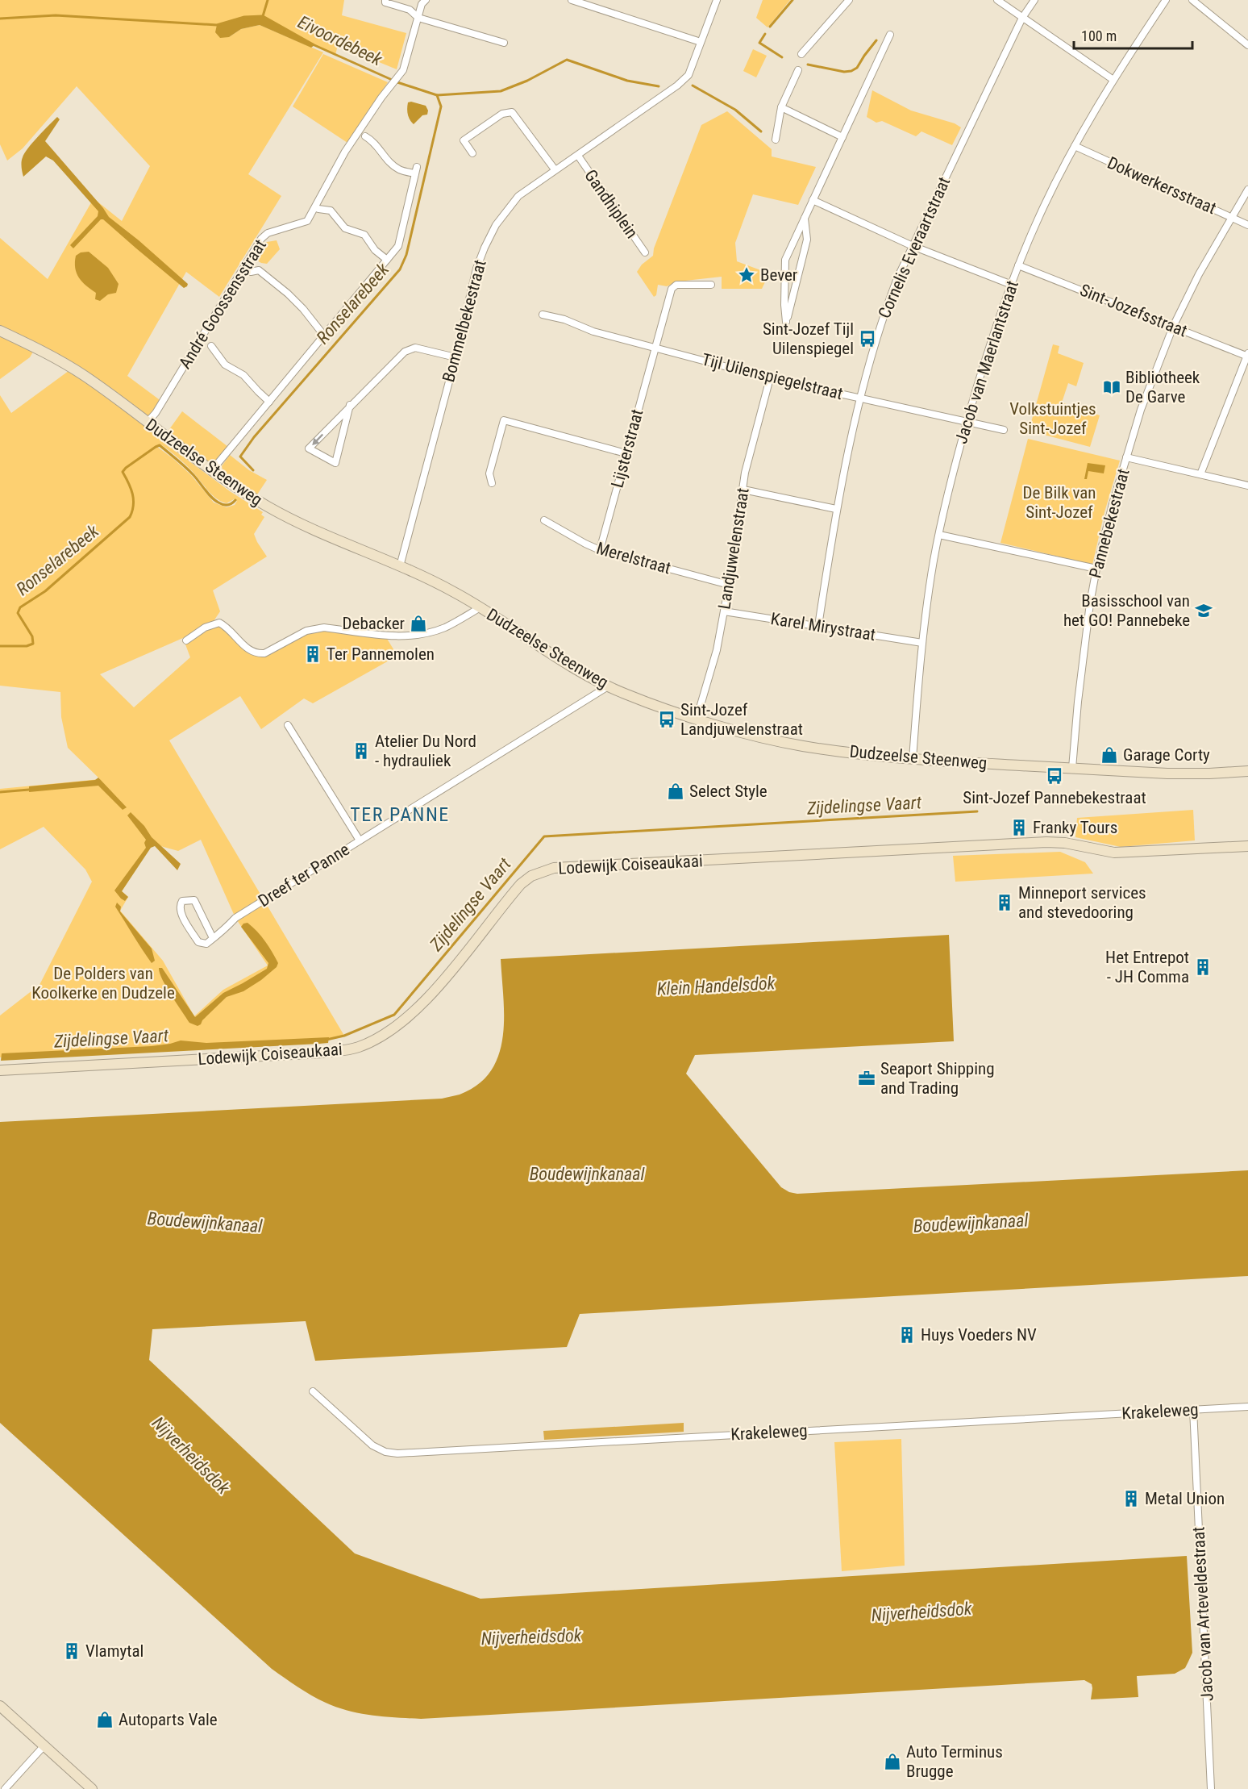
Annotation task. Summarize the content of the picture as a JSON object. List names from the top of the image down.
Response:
{
  "streets": {
    "main road": ["Dudzeelse Steenweg", "Lodewijk Coiseaukaai"],
    "street": [
      "Dokwerkersstraat",
      "Gandhiplein",
      "Cornelis Everaartstraat",
      "André Goossensstraat",
      "Sint-Jozefsstraat",
      "Bommelbekestraat",
      "Jacob van Maerlantstraat",
      "Tijl Uilenspiegelstraat",
      "Lijsterstraat",
      "Pannebekestraat",
      "Landjuwelenstraat",
      "Merelstraat",
      "Karel Mirystraat",
      "Dreef ter Panne",
      "Krakeleweg",
      "Jacob van Arteveldestraat"
    ]
  },
  "crossings": [
    ["Dokwerkersstraat", "Jacob van Maerlantstraat"],
    ["Dokwerkersstraat", "Pannebekestraat"],
    ["Gandhiplein", "Bommelbekestraat"],
    ["Cornelis Everaartstraat", "Tijl Uilenspiegelstraat"],
    ["Cornelis Everaartstraat", "Karel Mirystraat"],
    ["André Goossensstraat", "Dudzeelse Steenweg"],
    ["Sint-Jozefsstraat", "Jacob van Maerlantstraat"],
    ["Sint-Jozefsstraat", "Pannebekestraat"],
    ["Bommelbekestraat", "Dudzeelse Steenweg"],
    ["Jacob van Maerlantstraat", "Tijl Uilenspiegelstraat"],
    ["Jacob van Maerlantstraat", "Dudzeelse Steenweg"],
    ["Jacob van Maerlantstraat", "Karel Mirystraat"],
    ["Tijl Uilenspiegelstraat", "Lijsterstraat"],
    ["Tijl Uilenspiegelstraat", "Landjuwelenstraat"],
    ["Lijsterstraat", "Merelstraat"],
    ["Dudzeelse Steenweg", "Pannebekestraat"],
    ["Dudzeelse Steenweg", "Landjuwelenstraat"],
    ["Dudzeelse Steenweg", "Dreef ter Panne"],
    ["Landjuwelenstraat", "Merelstraat"],
    ["Landjuwelenstraat", "Karel Mirystraat"],
    ["Krakeleweg", "Jacob van Arteveldestraat"]
  ],
  "districts": ["TER PANNE"],
  "water": [
    "Eivoordebeek",
    "Ronselarebeek",
    "Zijdelingse Vaart",
    "Klein Handelsdok",
    "Boudewijnkanaal",
    "Nijverheidsdok"
  ],
  "parks": ["Volkstuintjes Sint-Jozef", "De Bilk van Sint-Jozef", "De Polders van Koolkerke en Dudzele"],
  "places": {
    "place": ["Bever"],
    "bus stop": ["Sint-Jozef Tijl Uilenspiegel", "Sint-Jozef Landjuwelenstraat", "Sint-Jozef Pannebekestraat"],
    "library": ["Bibliotheek De Garve"],
    "school or university": ["Basisschool van het GO! Pannebeke"],
    "shop": [
      "Debacker",
      "Garage Corty",
      "Select Style",
      "Autoparts Vale",
      "Auto Terminus Brugge"
    ],
    "building": [
      "Ter Pannemolen",
      "Atelier Du Nord - hydrauliek",
      "Franky Tours",
      "Minneport services and stevedooring",
      "Het Entrepot - JH Comma",
      "Huys Voeders NV",
      "Metal Union",
      "Vlamytal"
    ],
    "office": ["Seaport Shipping and Trading"]
  },
  "scale_bar": "100 m"
}
